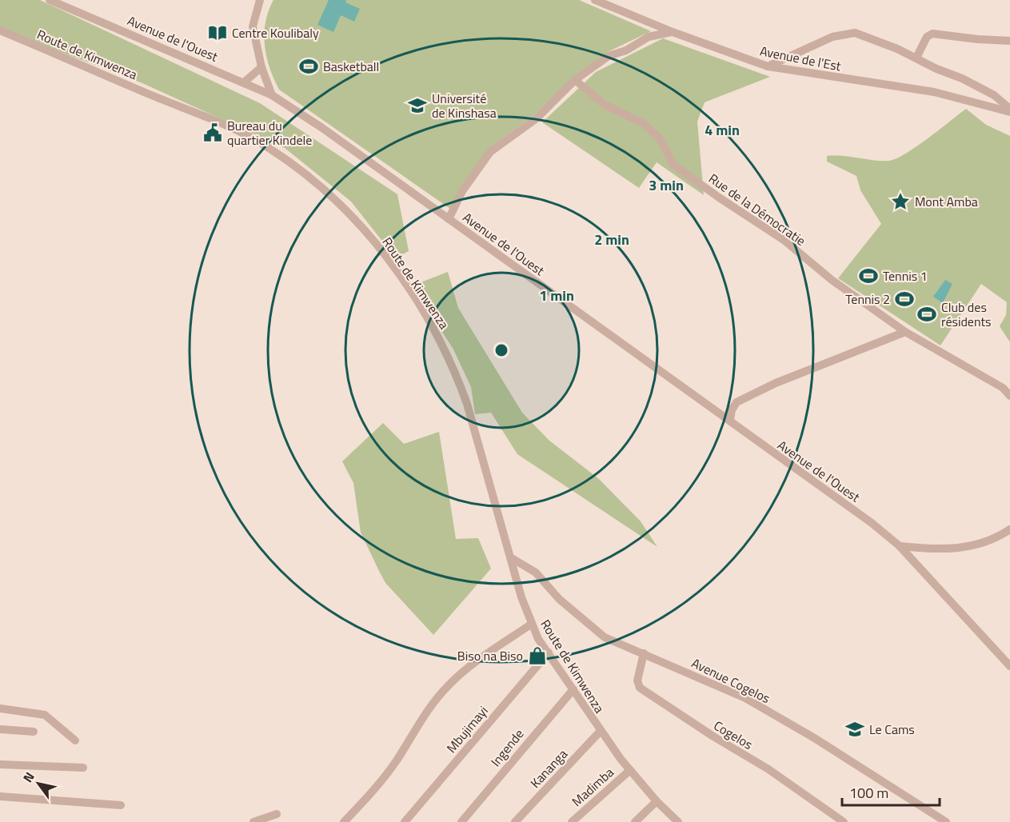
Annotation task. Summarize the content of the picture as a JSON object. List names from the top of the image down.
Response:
{
  "streets": {
    "street": [
      "Avenue de l'Ouest",
      "Route de Kimwenza",
      "Avenue de l'Est",
      "Rue de la Démocratie",
      "Avenue Cogelos",
      "Mbujimayi",
      "Cogelos",
      "Ingende",
      "Kananga",
      "Madimba"
    ]
  },
  "crossings": [
    ["Route de Kimwenza", "Avenue Cogelos"],
    ["Route de Kimwenza", "Mbujimayi"],
    ["Route de Kimwenza", "Ingende"],
    ["Route de Kimwenza", "Kananga"],
    ["Route de Kimwenza", "Madimba"],
    ["Avenue Cogelos", "Cogelos"]
  ],
  "places": {
    "library": ["Centre Koulibaly"],
    "sports": [
      "Basketball",
      "Tennis 1",
      "Tennis 2",
      "Club des résidents"
    ],
    "school or university": ["Université de Kinshasa", "Le Cams"],
    "public building": ["Bureau du quartier Kindele"],
    "place": ["Mont Amba"],
    "shop": ["Biso na Biso"]
  },
  "scale_bar": "100 m",
  "north": "top left",
  "rings": [
    "4 min",
    "3 min",
    "2 min",
    "1 min"
  ]
}
